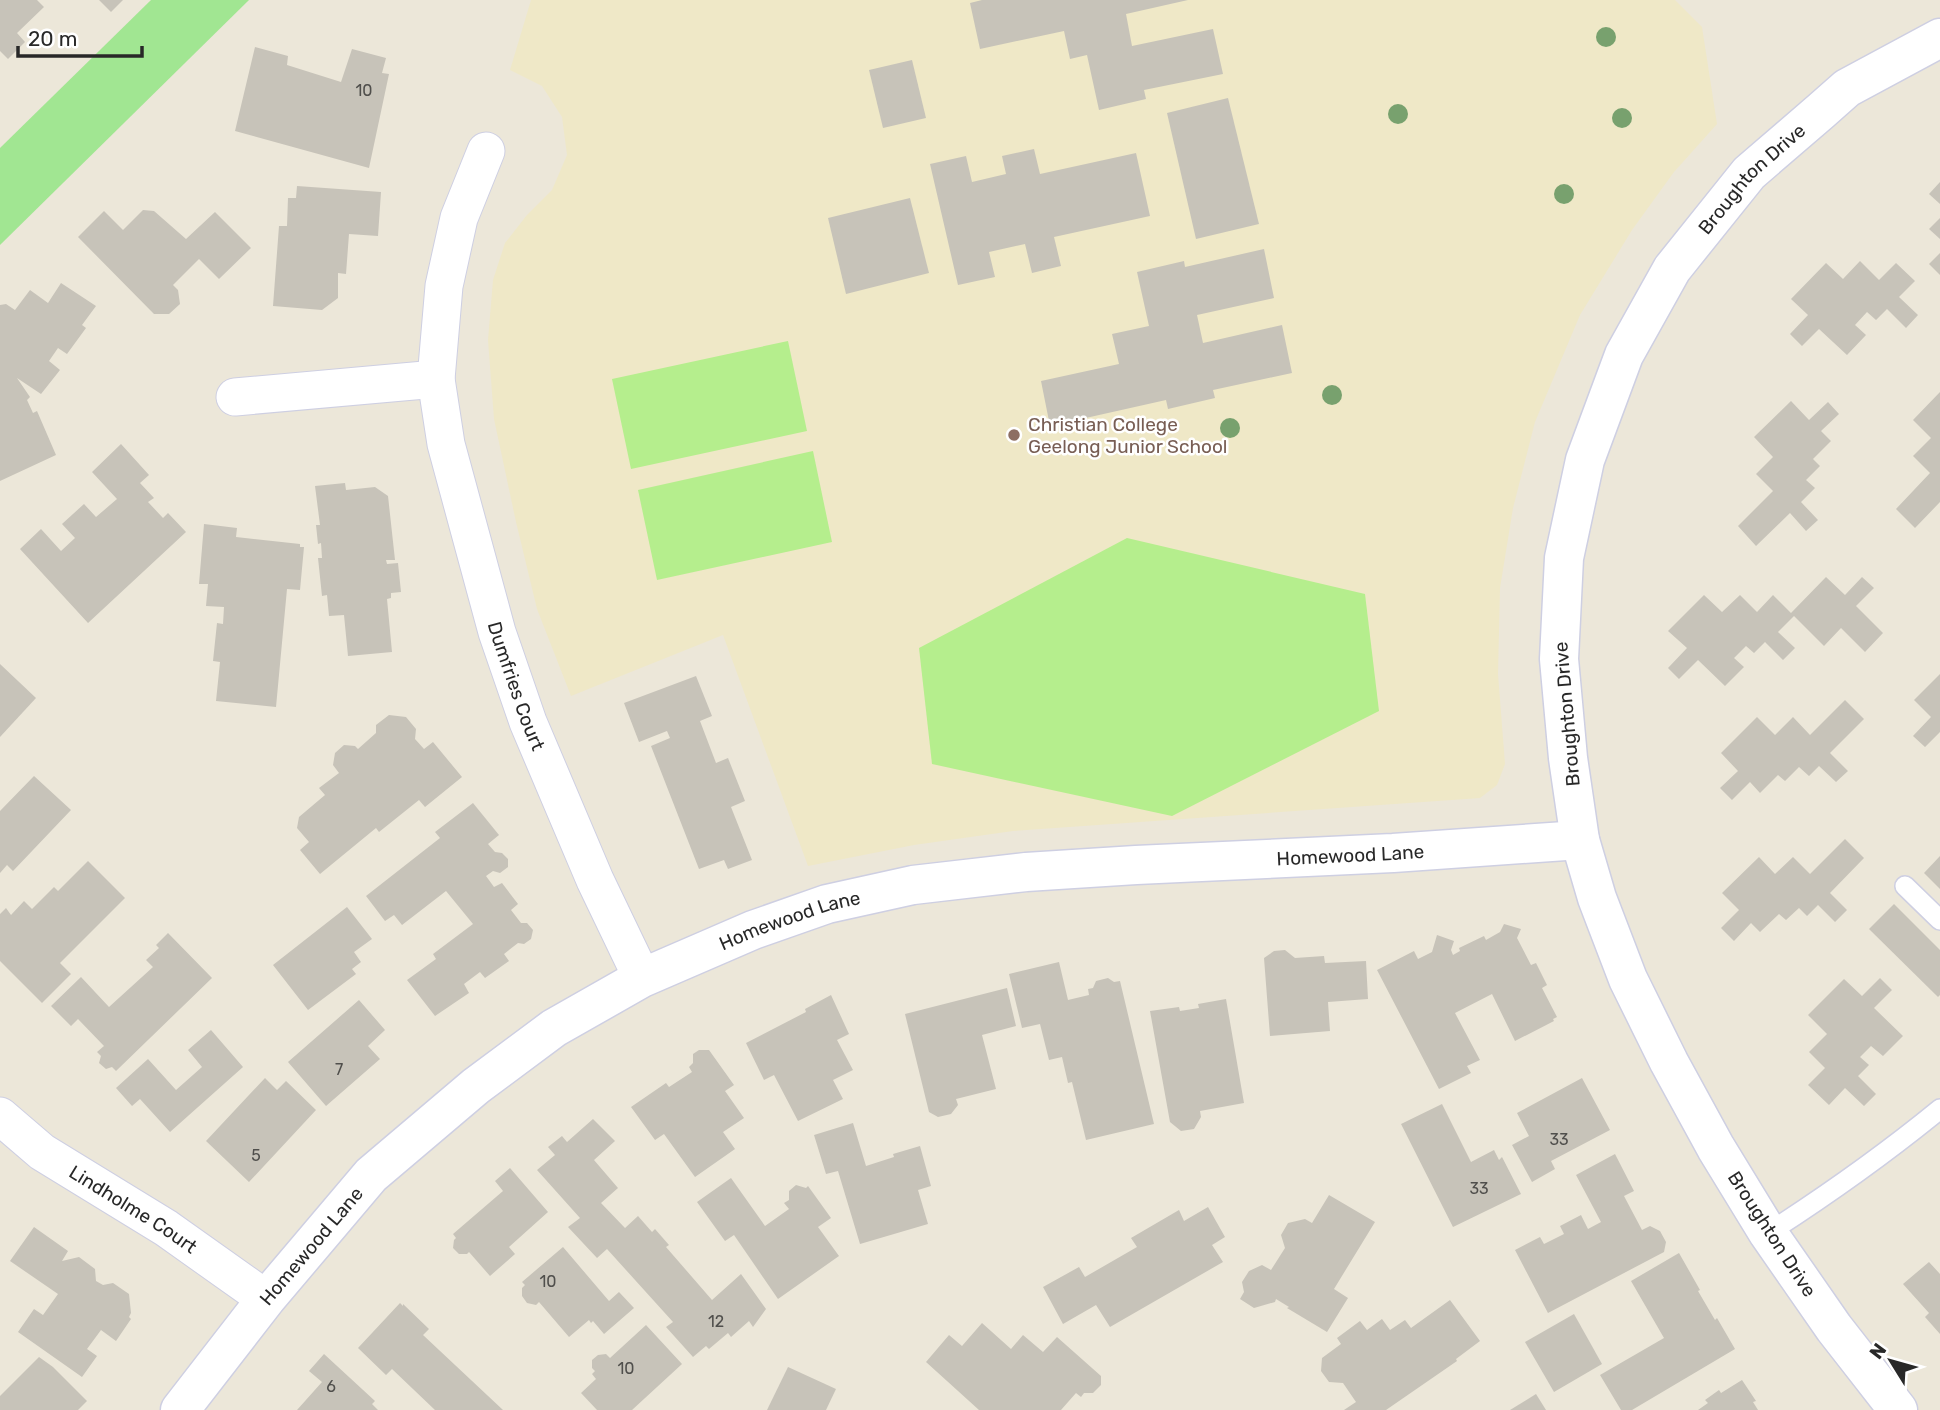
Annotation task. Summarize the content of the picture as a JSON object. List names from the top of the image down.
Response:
{
  "streets": {
    "street": [
      "Broughton Drive",
      "Dumfries Court",
      "Homewood Lane",
      "Lindholme Court"
    ]
  },
  "crossings": [
    ["Broughton Drive", "Homewood Lane"],
    ["Dumfries Court", "Homewood Lane"],
    ["Homewood Lane", "Lindholme Court"]
  ],
  "places": ["Christian College Geelong Junior School"],
  "house_numbers": [
    "10",
    "7",
    "33",
    "5",
    "33",
    "10",
    "12",
    "10",
    "6"
  ],
  "scale_bar": "20 m",
  "north": "top left"
}
